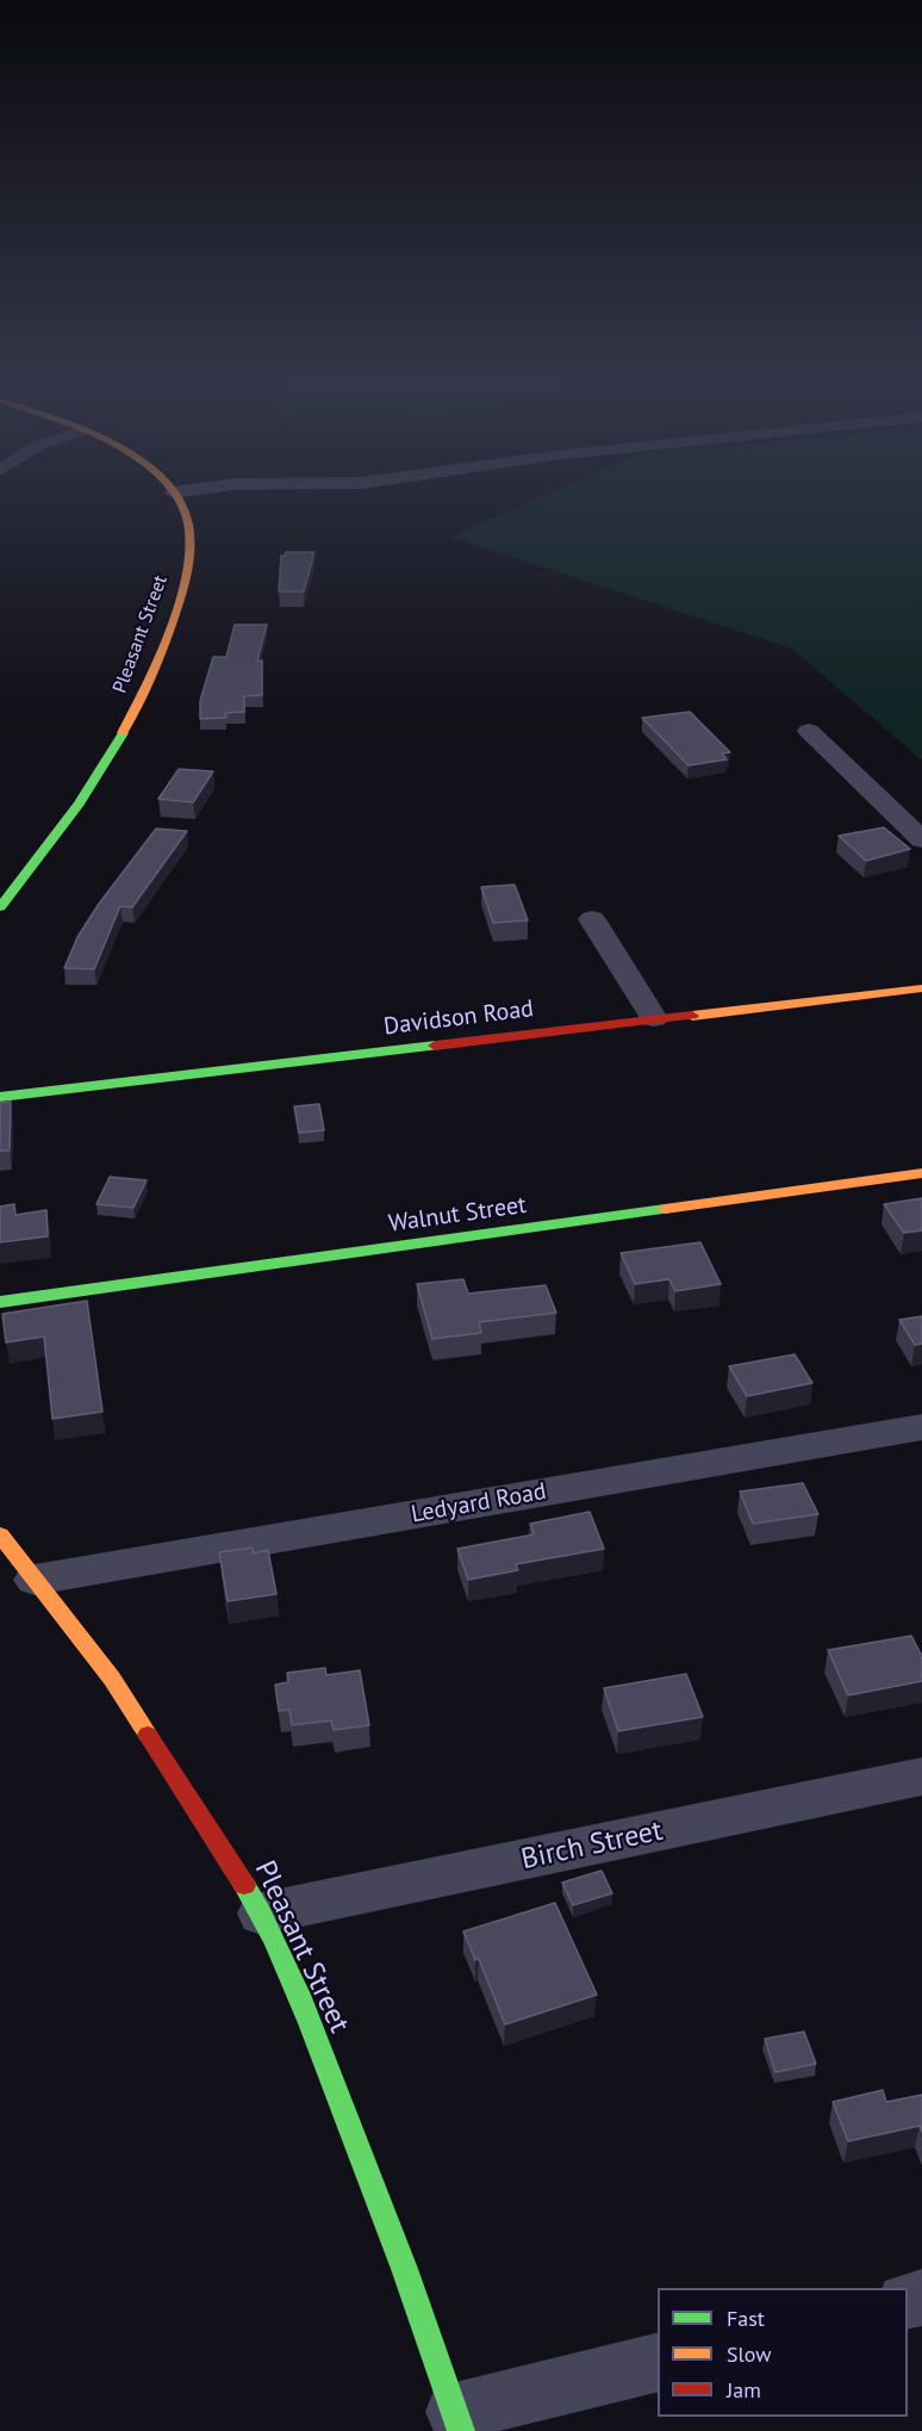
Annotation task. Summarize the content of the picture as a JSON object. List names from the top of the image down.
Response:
{
  "streets": {
    "main road": ["Pleasant Street", "Davidson Road", "Walnut Street"],
    "street": ["Ledyard Road", "Birch Street"]
  },
  "crossings": [
    ["Pleasant Street", "Ledyard Road"],
    ["Pleasant Street", "Birch Street"]
  ],
  "legend": ["Fast", "Slow", "Jam"]
}
